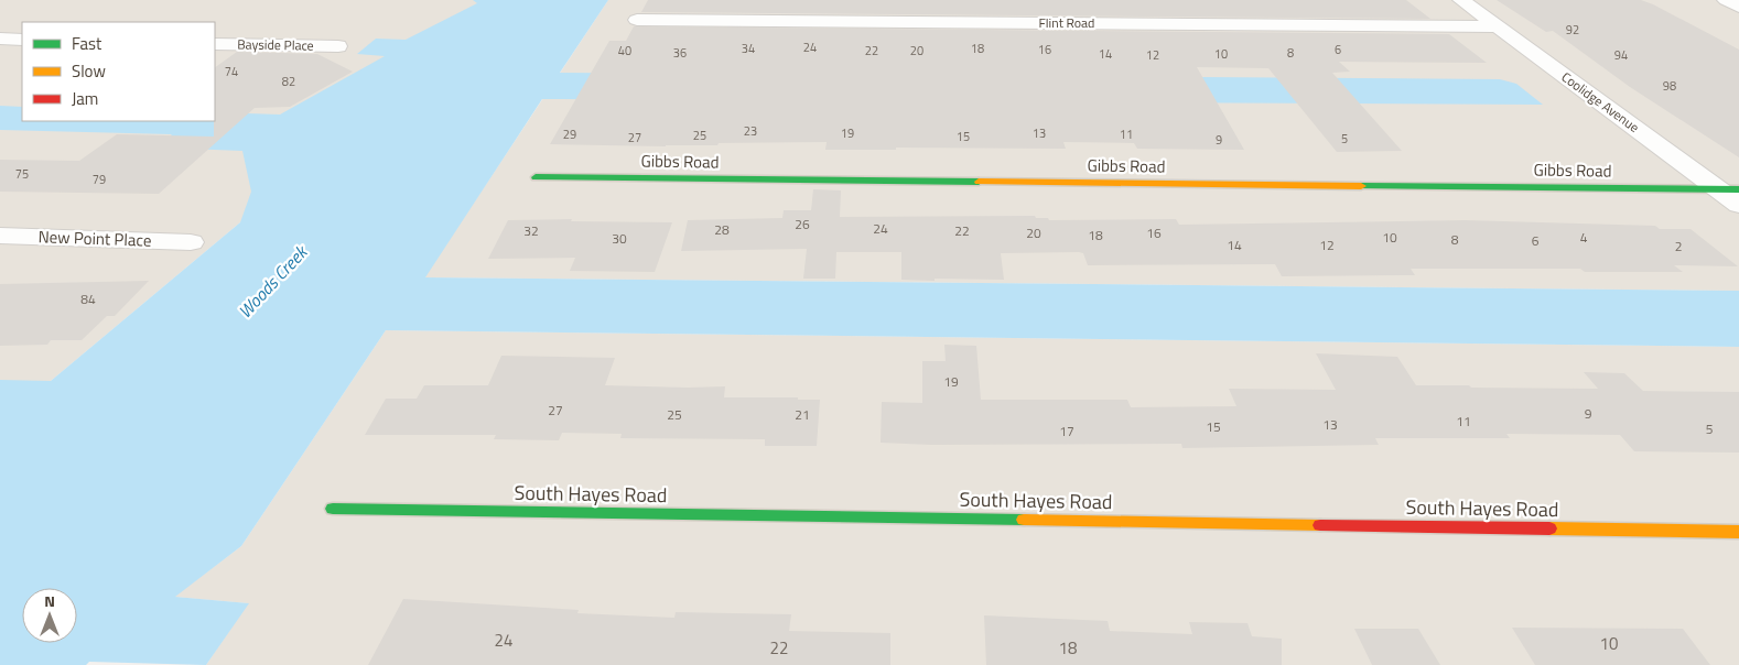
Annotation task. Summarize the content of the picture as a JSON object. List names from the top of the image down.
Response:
{
  "streets": {
    "street": [
      "Flint Road",
      "Bayside Place",
      "Coolidge Avenue",
      "Gibbs Road",
      "New Point Place",
      "South Hayes Road"
    ]
  },
  "crossings": [
    ["Flint Road", "Coolidge Avenue"],
    ["Coolidge Avenue", "Gibbs Road"]
  ],
  "water": ["Woods Creek"],
  "house_numbers": [
    "92",
    "24",
    "34",
    "18",
    "16",
    "6",
    "40",
    "22",
    "20",
    "36",
    "8",
    "14",
    "10",
    "12",
    "94",
    "74",
    "82",
    "98",
    "23",
    "19",
    "13",
    "29",
    "11",
    "25",
    "15",
    "27",
    "5",
    "9",
    "75",
    "79",
    "26",
    "24",
    "28",
    "32",
    "22",
    "20",
    "16",
    "18",
    "10",
    "4",
    "30",
    "8",
    "6",
    "14",
    "12",
    "2",
    "84",
    "19",
    "27",
    "9",
    "25",
    "21",
    "11",
    "13",
    "15",
    "5",
    "17",
    "24",
    "10",
    "22",
    "18"
  ],
  "legend": ["Fast", "Slow", "Jam"],
  "north": "top"
}
